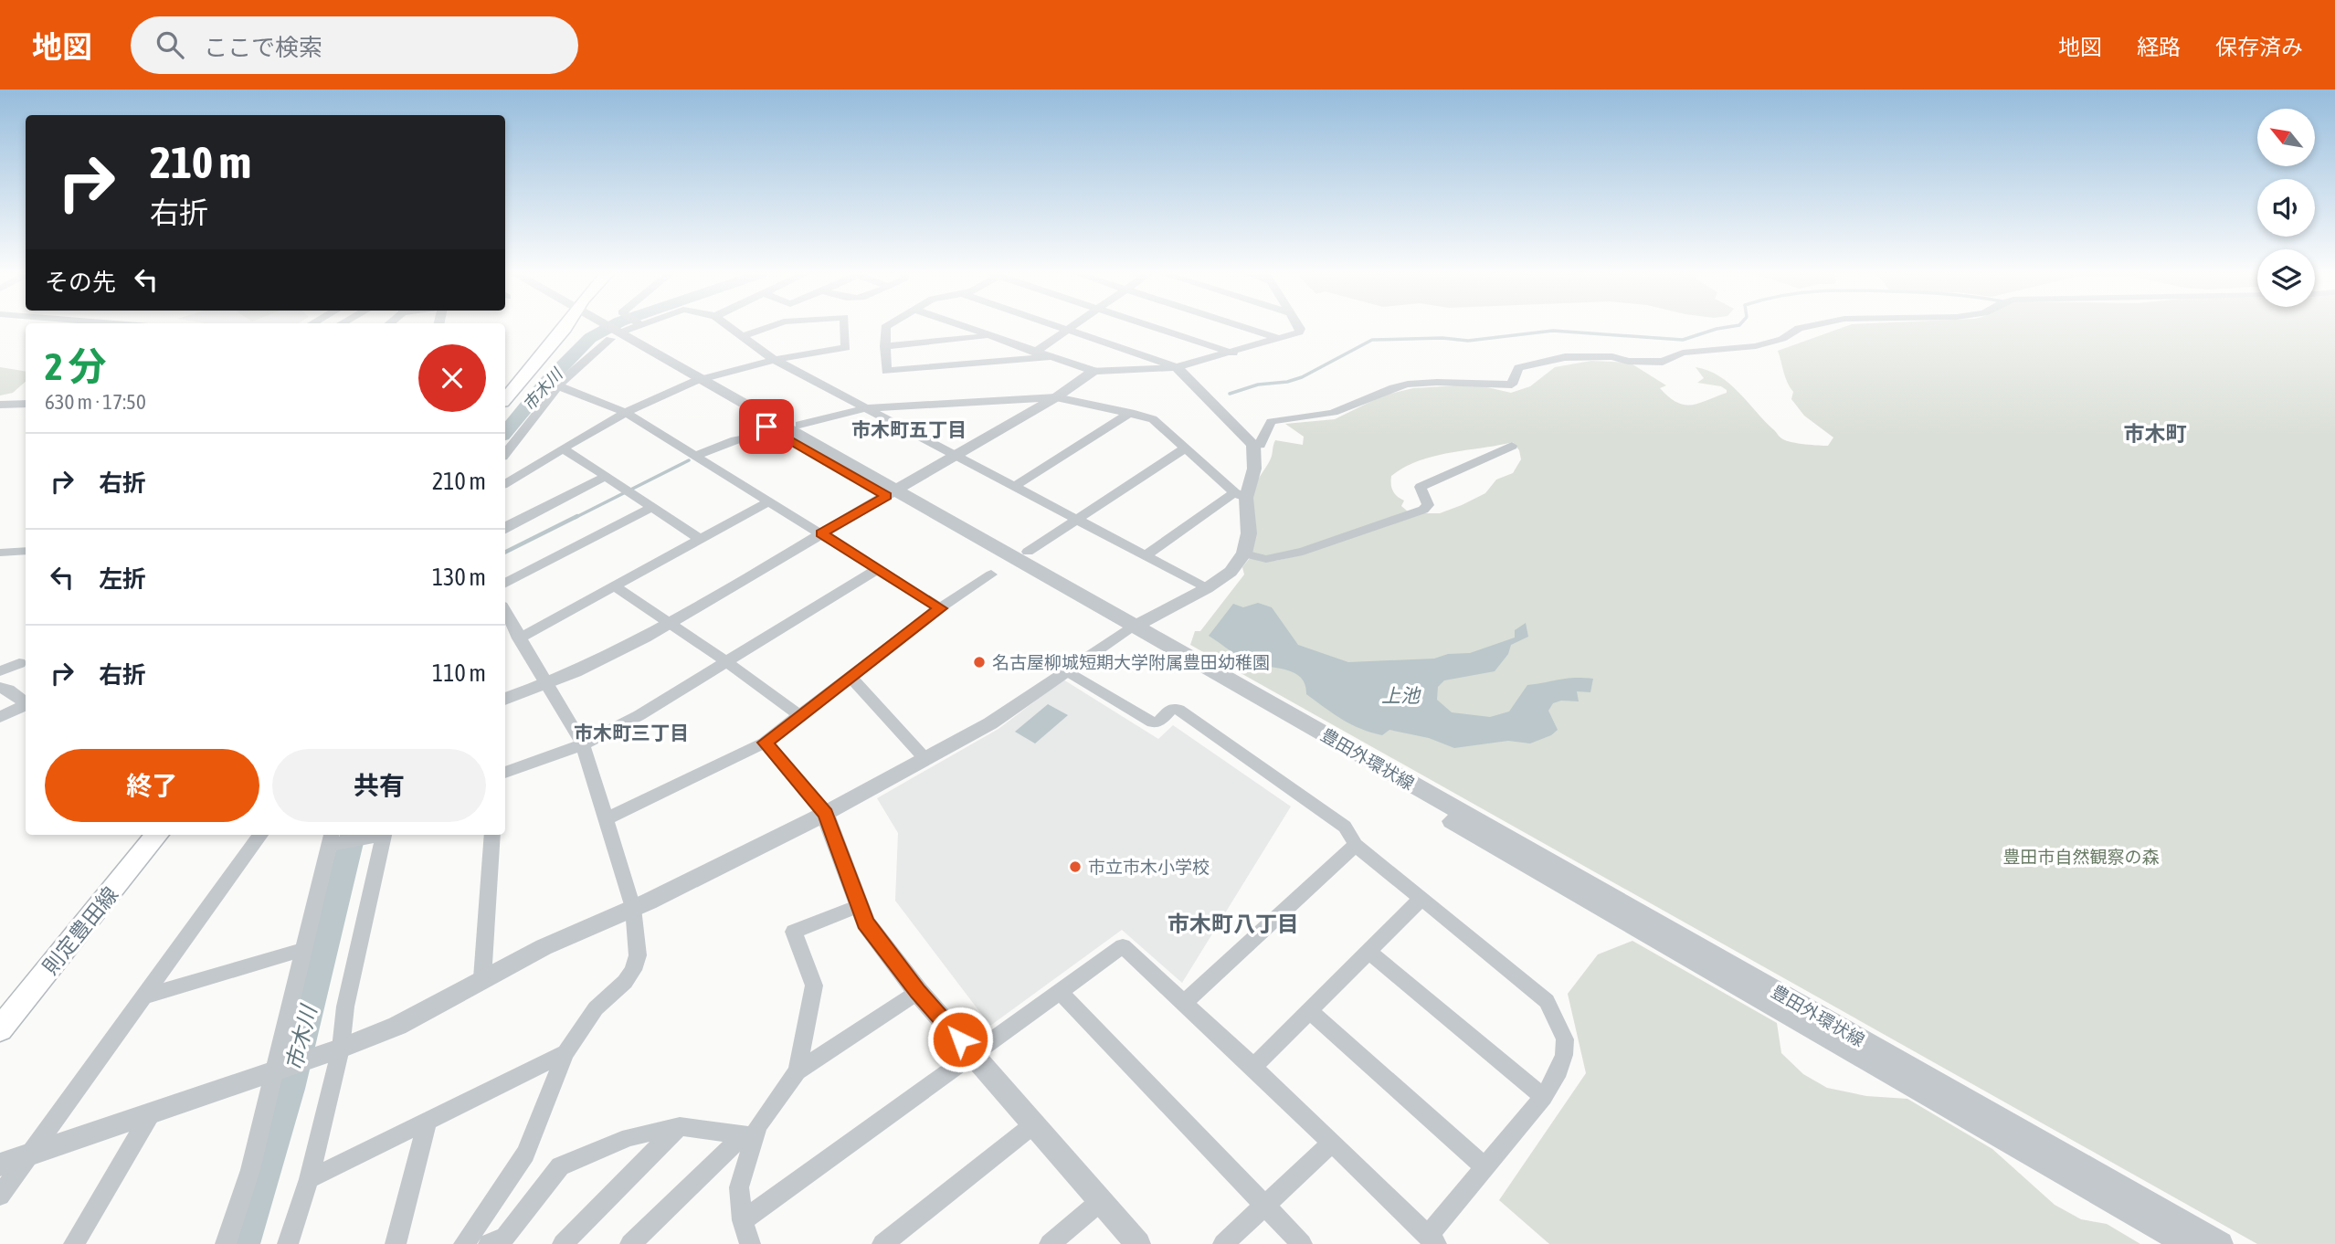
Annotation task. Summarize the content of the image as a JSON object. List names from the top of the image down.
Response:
{
  "streets": {
    "main road": ["則定豊田線"],
    "street": ["豊田外環状線"]
  },
  "districts": [
    "市木町五丁目",
    "市木町",
    "市木町三丁目",
    "市木町八丁目"
  ],
  "water": ["市木川", "上池"],
  "parks": ["豊田市自然観察の森"],
  "places": ["名古屋柳城短期大学附属豊田幼稚園", "市立市木小学校"],
  "north": "top left",
  "page": {
    "header": "地図",
    "search": "ここで検索",
    "nav": ["地図", "経路", "保存済み"],
    "turn": ["210 m", "右折"],
    "then": "その先",
    "heading": ["2 分", "630 m · 17:50"],
    "list": [
      {
        "name": "右折",
        "value": "210 m"
      },
      {
        "name": "左折",
        "value": "130 m"
      },
      {
        "name": "右折",
        "value": "110 m"
      }
    ],
    "buttons": ["終了", "共有"]
  }
}
